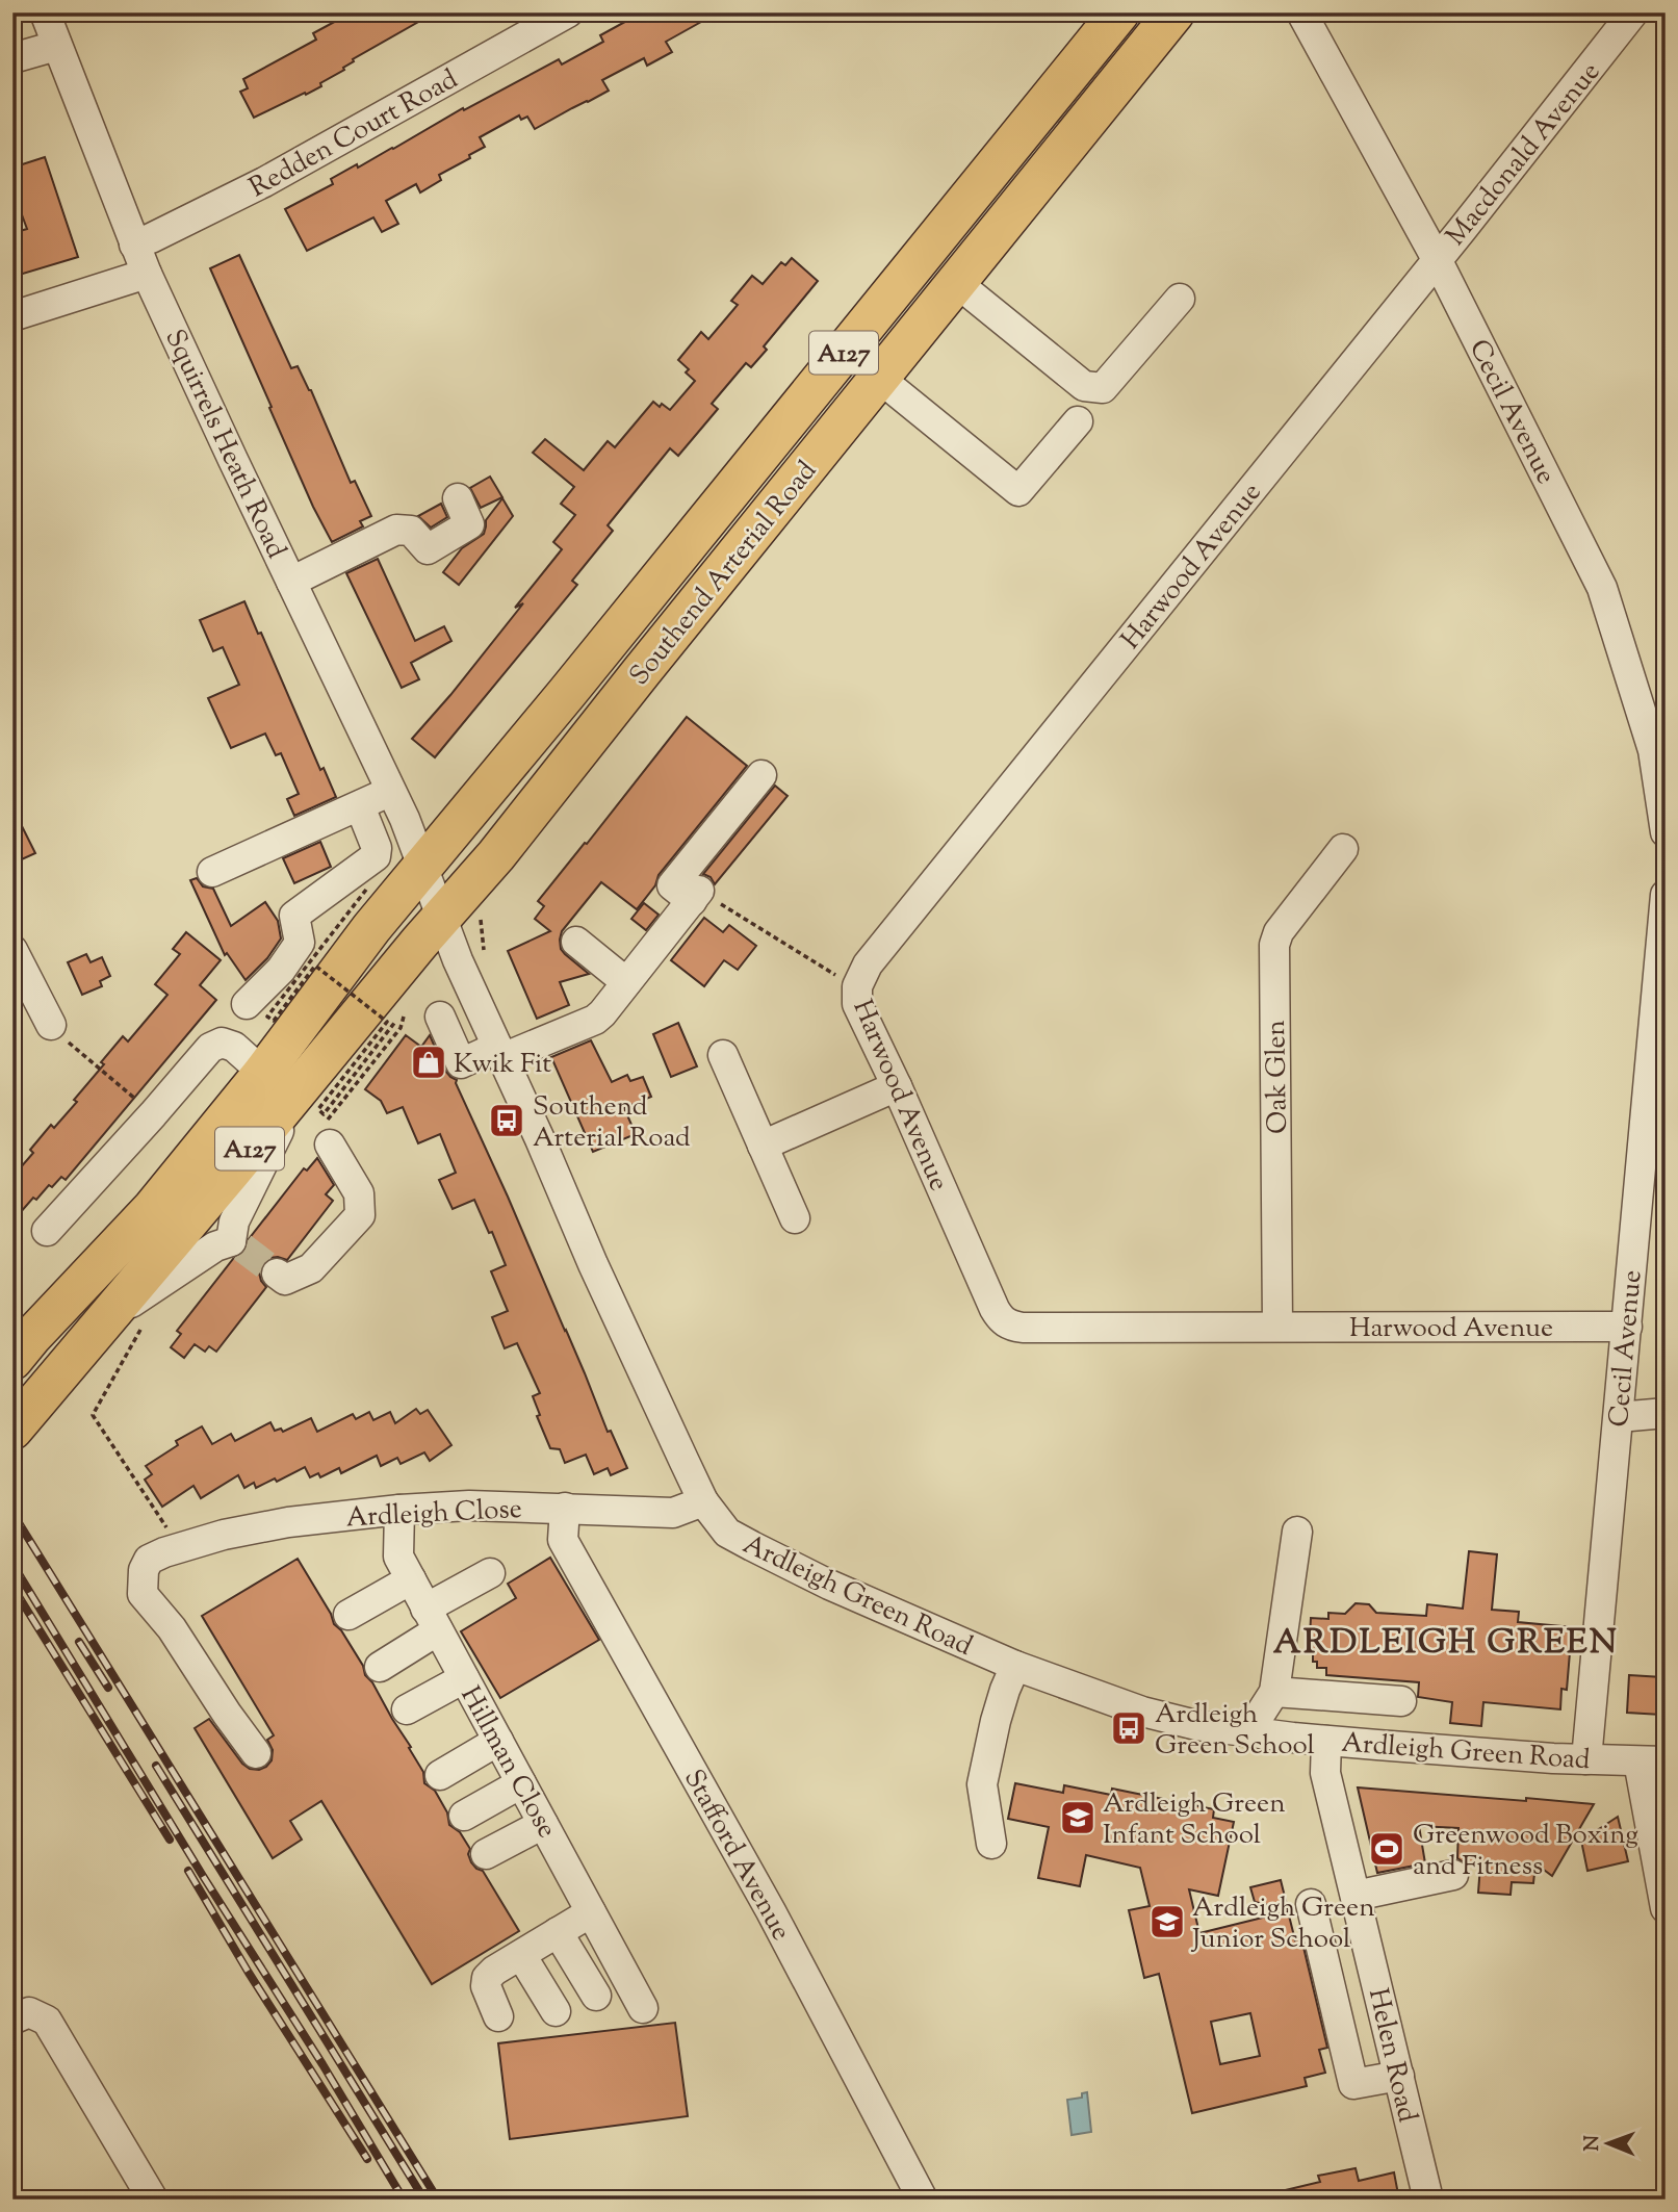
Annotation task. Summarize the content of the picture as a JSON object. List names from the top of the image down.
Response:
{
  "streets": {
    "highway": ["A127", "Southend Arterial Road"],
    "street": [
      "Redden Court Road",
      "Macdonald Avenue",
      "Cecil Avenue",
      "Squirrels Heath Road",
      "Harwood Avenue",
      "Oak Glen",
      "Ardleigh Close",
      "Ardleigh Green Road",
      "Hillman Close",
      "Stafford Avenue",
      "Helen Road"
    ]
  },
  "crossings": [
    ["Redden Court Road", "Squirrels Heath Road"],
    ["Macdonald Avenue", "Cecil Avenue"],
    ["Macdonald Avenue", "Harwood Avenue"],
    ["A127", "Southend Arterial Road"],
    ["A127", "Ardleigh Green Road"],
    ["Cecil Avenue", "Harwood Avenue"],
    ["Cecil Avenue", "Ardleigh Green Road"],
    ["Squirrels Heath Road", "Southend Arterial Road"],
    ["Squirrels Heath Road", "Ardleigh Green Road"],
    ["Harwood Avenue", "Oak Glen"],
    ["Southend Arterial Road", "Ardleigh Green Road"],
    ["Ardleigh Close", "Ardleigh Green Road"],
    ["Ardleigh Close", "Hillman Close"],
    ["Ardleigh Close", "Stafford Avenue"],
    ["Ardleigh Green Road", "Helen Road"]
  ],
  "districts": ["ARDLEIGH GREEN"],
  "places": {
    "shop": ["Kwik Fit"],
    "bus stop": ["Southend Arterial Road", "Ardleigh Green School"],
    "school or university": ["Ardleigh Green Infant School", "Ardleigh Green Junior School"],
    "sports": ["Greenwood Boxing and Fitness"]
  },
  "north": "left"
}
